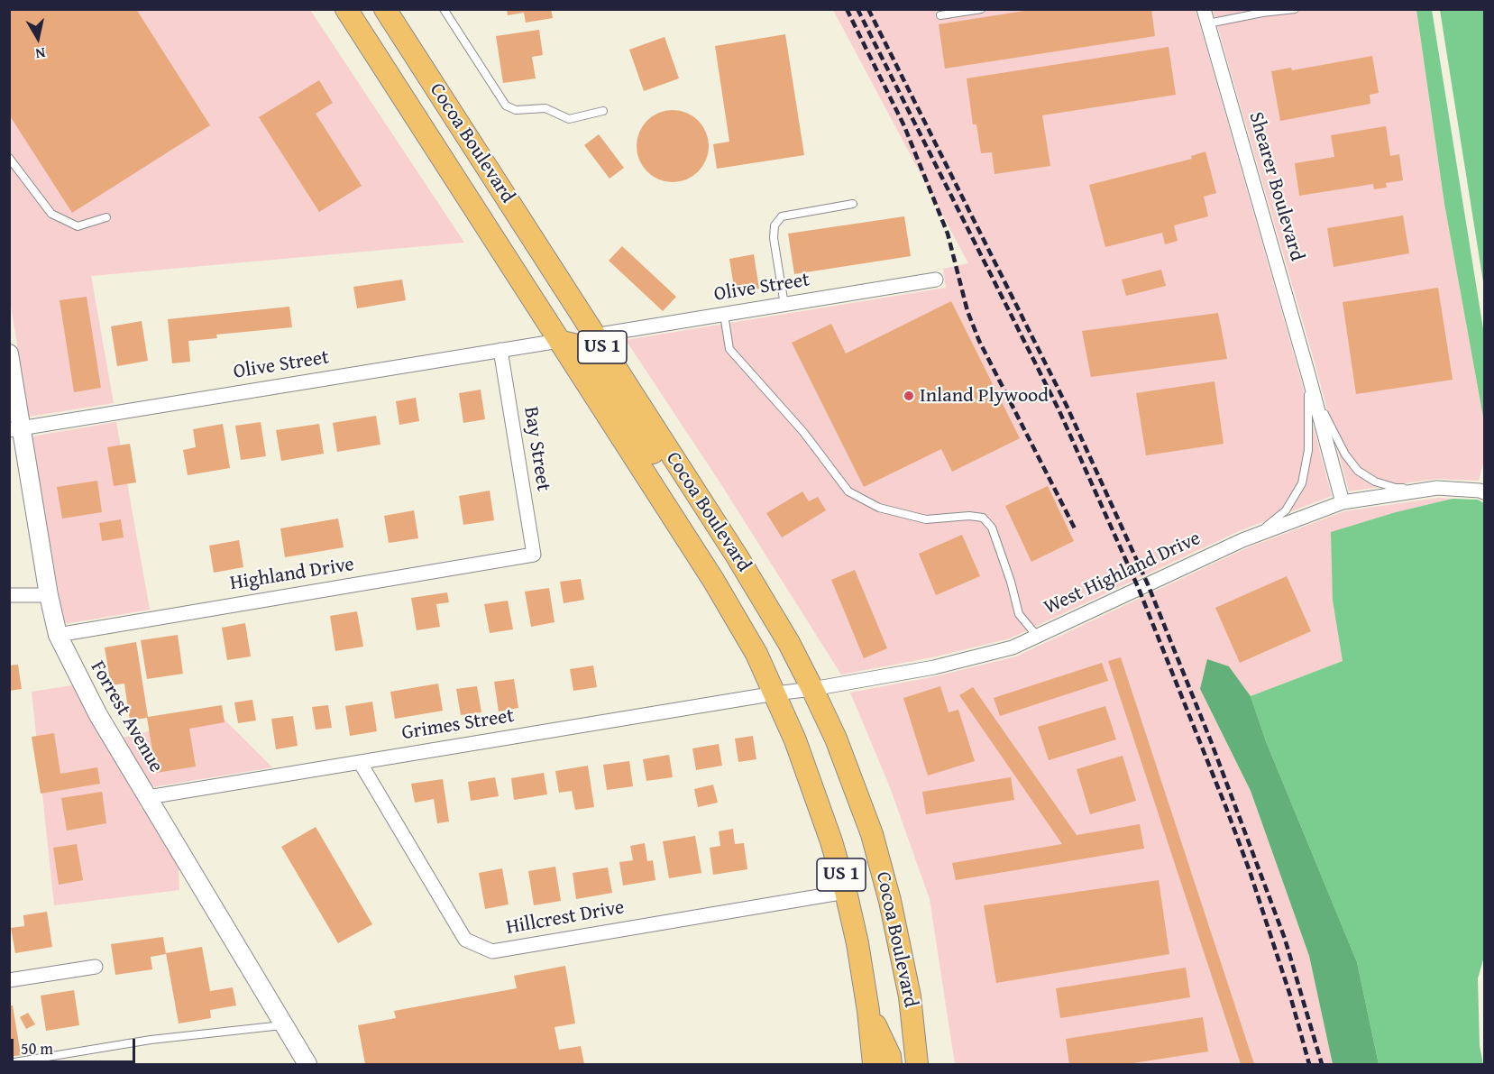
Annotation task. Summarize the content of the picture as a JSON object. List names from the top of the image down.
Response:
{
  "streets": {
    "main road": ["Cocoa Boulevard", "US 1"],
    "street": [
      "Shearer Boulevard",
      "Olive Street",
      "Bay Street",
      "West Highland Drive",
      "Highland Drive",
      "Forrest Avenue",
      "Grimes Street",
      "Hillcrest Drive"
    ]
  },
  "crossings": [
    ["Cocoa Boulevard", "Olive Street"],
    ["Cocoa Boulevard", "West Highland Drive"],
    ["Cocoa Boulevard", "Grimes Street"],
    ["Cocoa Boulevard", "Hillcrest Drive"],
    ["Shearer Boulevard", "West Highland Drive"],
    ["Olive Street", "Bay Street"],
    ["Olive Street", "Forrest Avenue"],
    ["Bay Street", "Highland Drive"],
    ["West Highland Drive", "Grimes Street"],
    ["Highland Drive", "Forrest Avenue"],
    ["Forrest Avenue", "Grimes Street"],
    ["Grimes Street", "Hillcrest Drive"]
  ],
  "places": ["Inland Plywood"],
  "scale_bar": "50 m",
  "north": "bottom"
}
